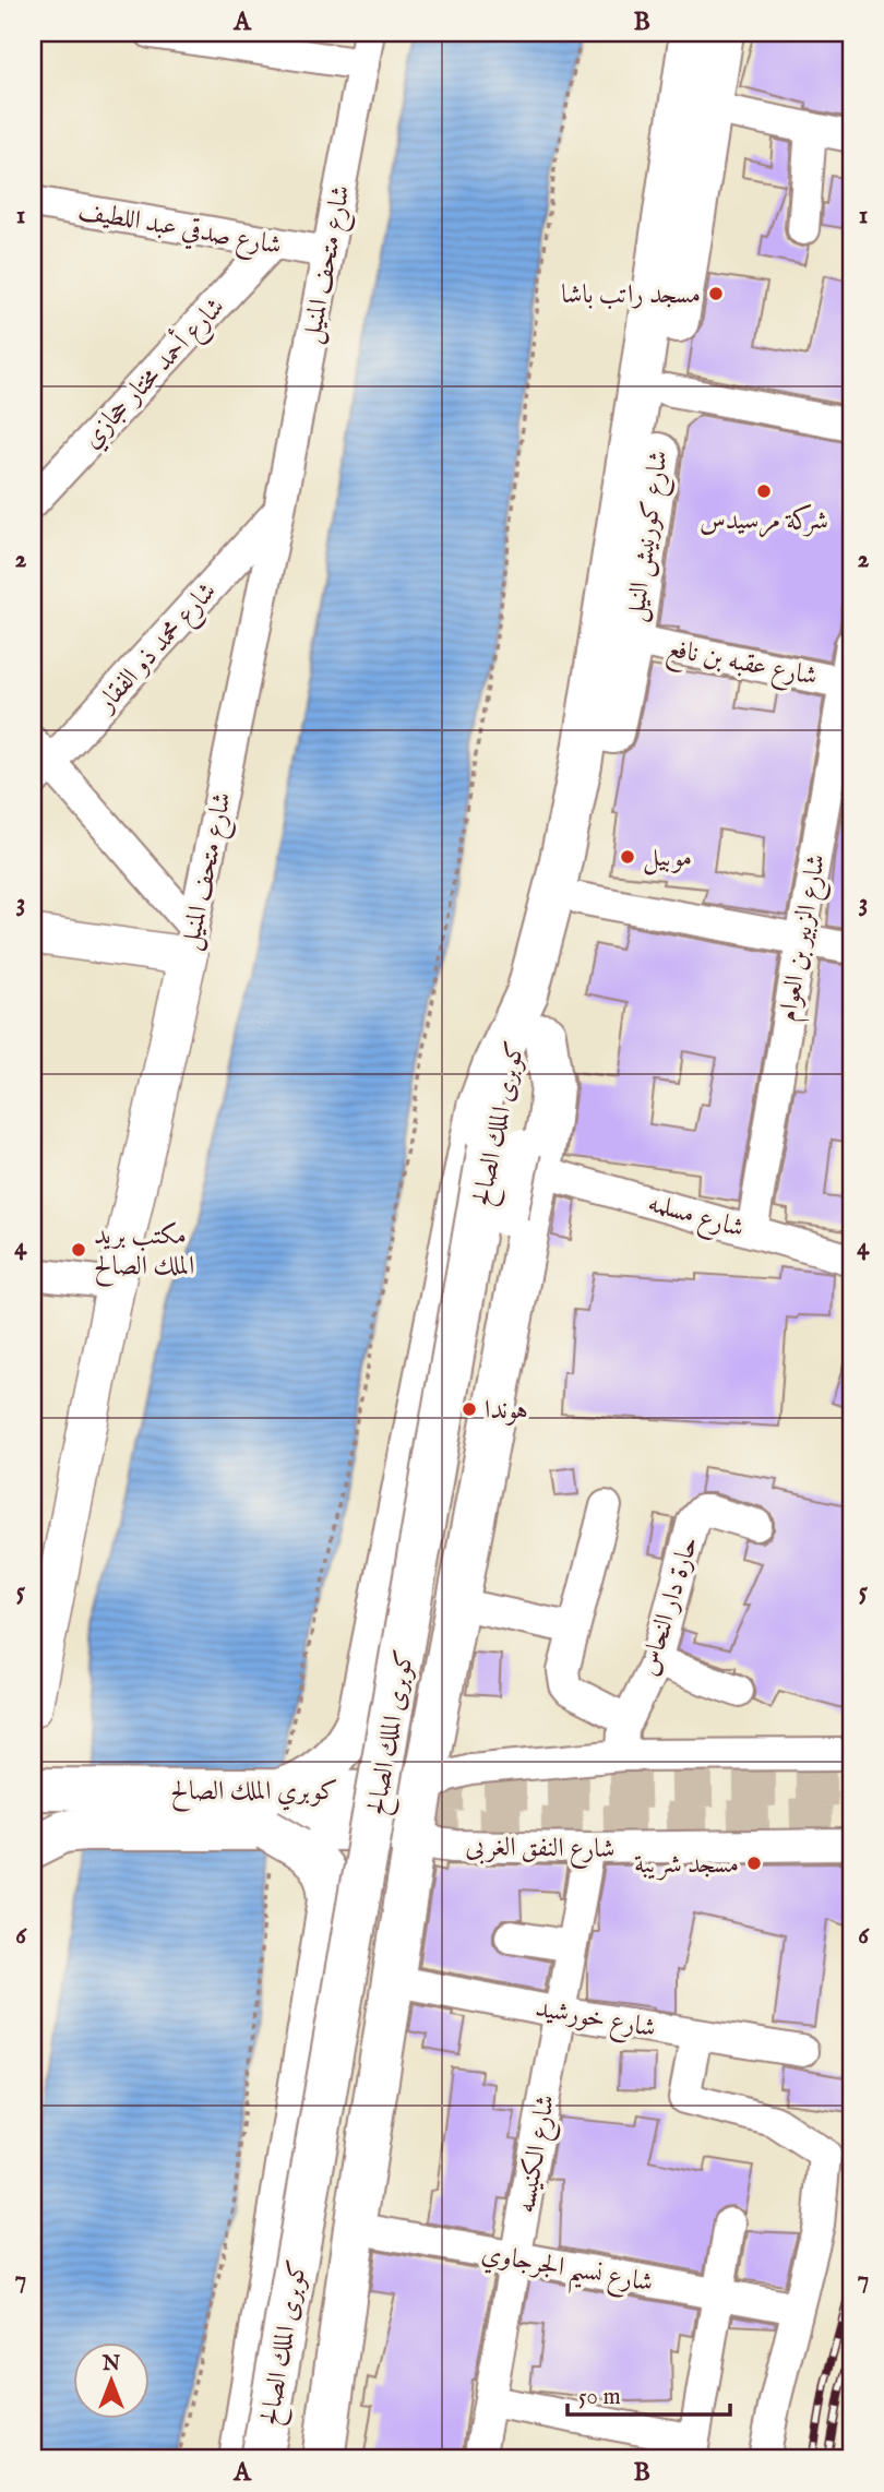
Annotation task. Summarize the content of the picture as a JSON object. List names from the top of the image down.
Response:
{
  "streets": {
    "highway": ["شارع كورنيش النيل", "كوبرى الملك الصالح", "كوبري الملك الصالح"],
    "main road": ["شارع متحف المنيل"],
    "street": [
      "شارع صدقي عبد اللطيف",
      "شارع أحمد مختار حجازي",
      "شارع محمد ذو الفقار",
      "شارع عقبه بن نافع",
      "شارع الزبير بن العوام",
      "شارع مسلمه",
      "حارة دار النحاس",
      "شارع النفق الغربى",
      "شارع خورشيد",
      "شارع الكنيسه",
      "شارع نسيم الجرجاوي"
    ]
  },
  "crossings": [
    ["شارع صدقي عبد اللطيف", "شارع متحف المنيل"],
    ["شارع صدقي عبد اللطيف", "شارع أحمد مختار حجازي"],
    ["شارع متحف المنيل", "شارع محمد ذو الفقار"],
    ["شارع كورنيش النيل", "شارع عقبه بن نافع"],
    ["شارع كورنيش النيل", "كوبرى الملك الصالح"],
    ["شارع عقبه بن نافع", "شارع الزبير بن العوام"],
    ["شارع الزبير بن العوام", "شارع مسلمه"],
    ["كوبري الملك الصالح", "شارع النفق الغربى"],
    ["شارع النفق الغربى", "شارع الكنيسه"],
    ["شارع خورشيد", "شارع الكنيسه"],
    ["شارع الكنيسه", "شارع نسيم الجرجاوي"]
  ],
  "places": [
    "مسجد راتب باشا",
    "شركة مرسيدس",
    "موبيل",
    "مكتب بريد الملك الصالح",
    "هوندا",
    "مسجد شريبة"
  ],
  "scale_bar": "50 m",
  "north": "top",
  "grid": {
    "columns": ["A", "B"],
    "rows": [
      "1",
      "2",
      "3",
      "4",
      "5",
      "6",
      "7"
    ]
  }
}
